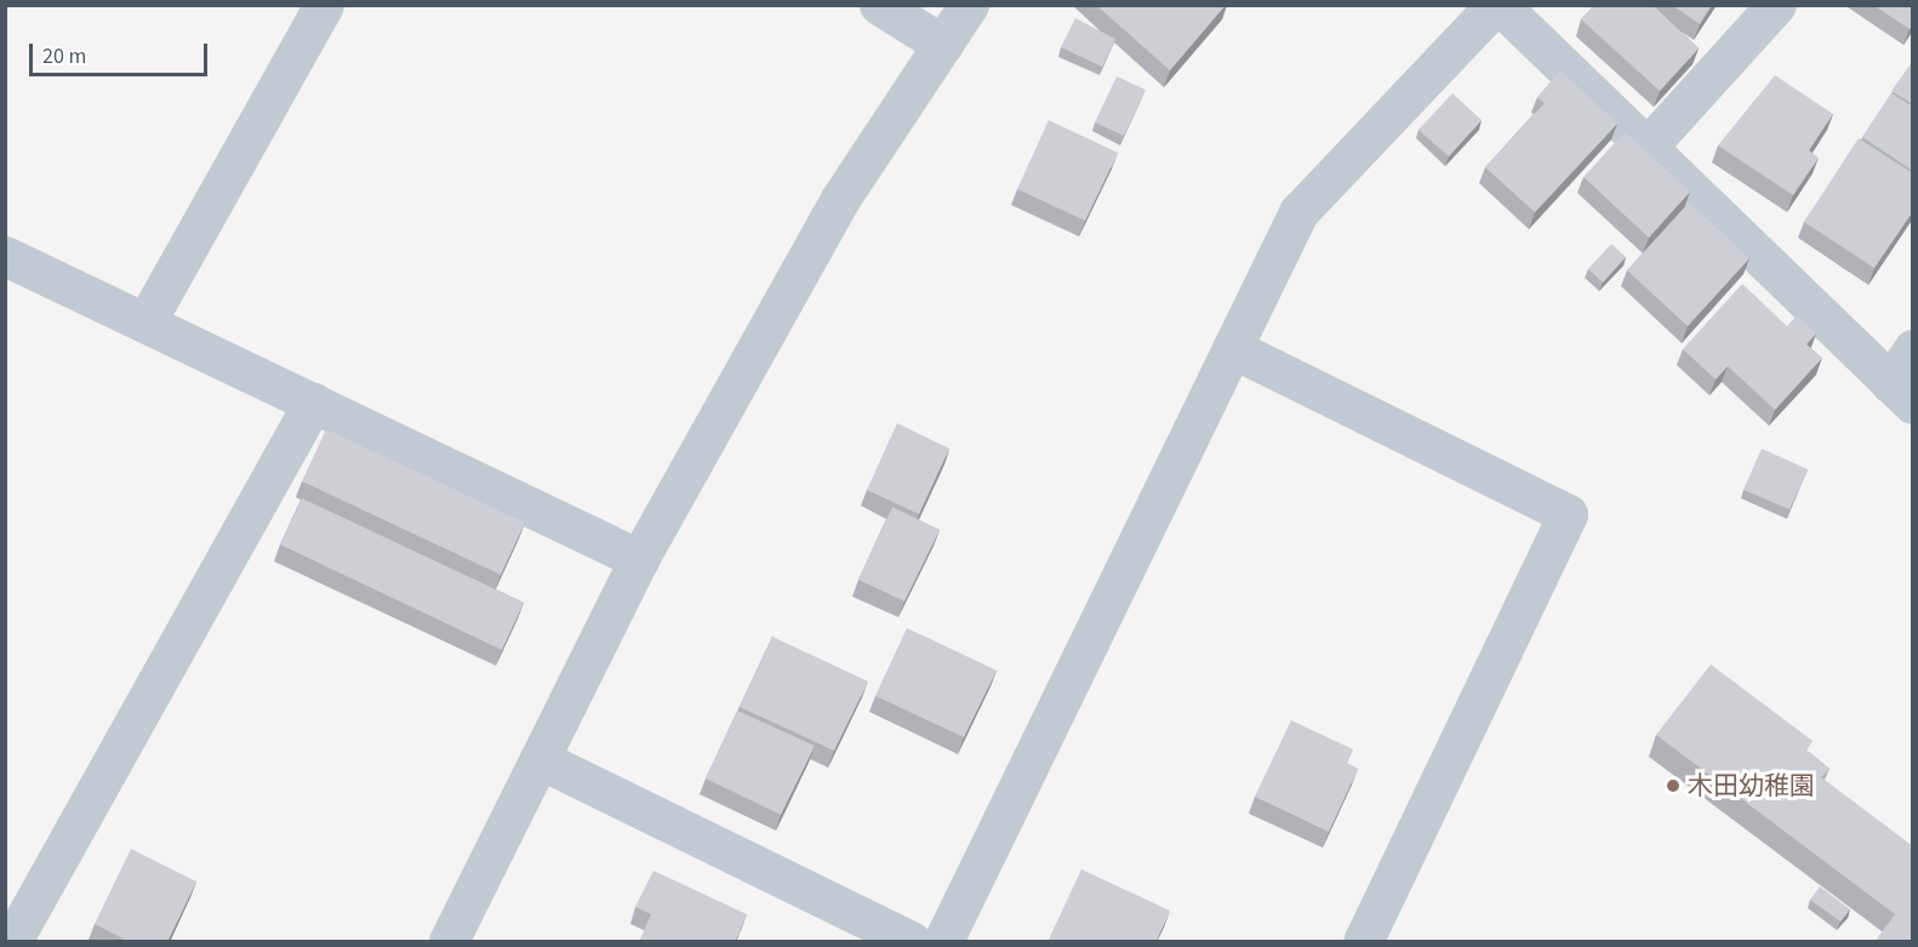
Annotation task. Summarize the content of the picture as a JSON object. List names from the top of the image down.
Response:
{
  "places": ["木田幼稚園"],
  "scale_bar": "20 m"
}
